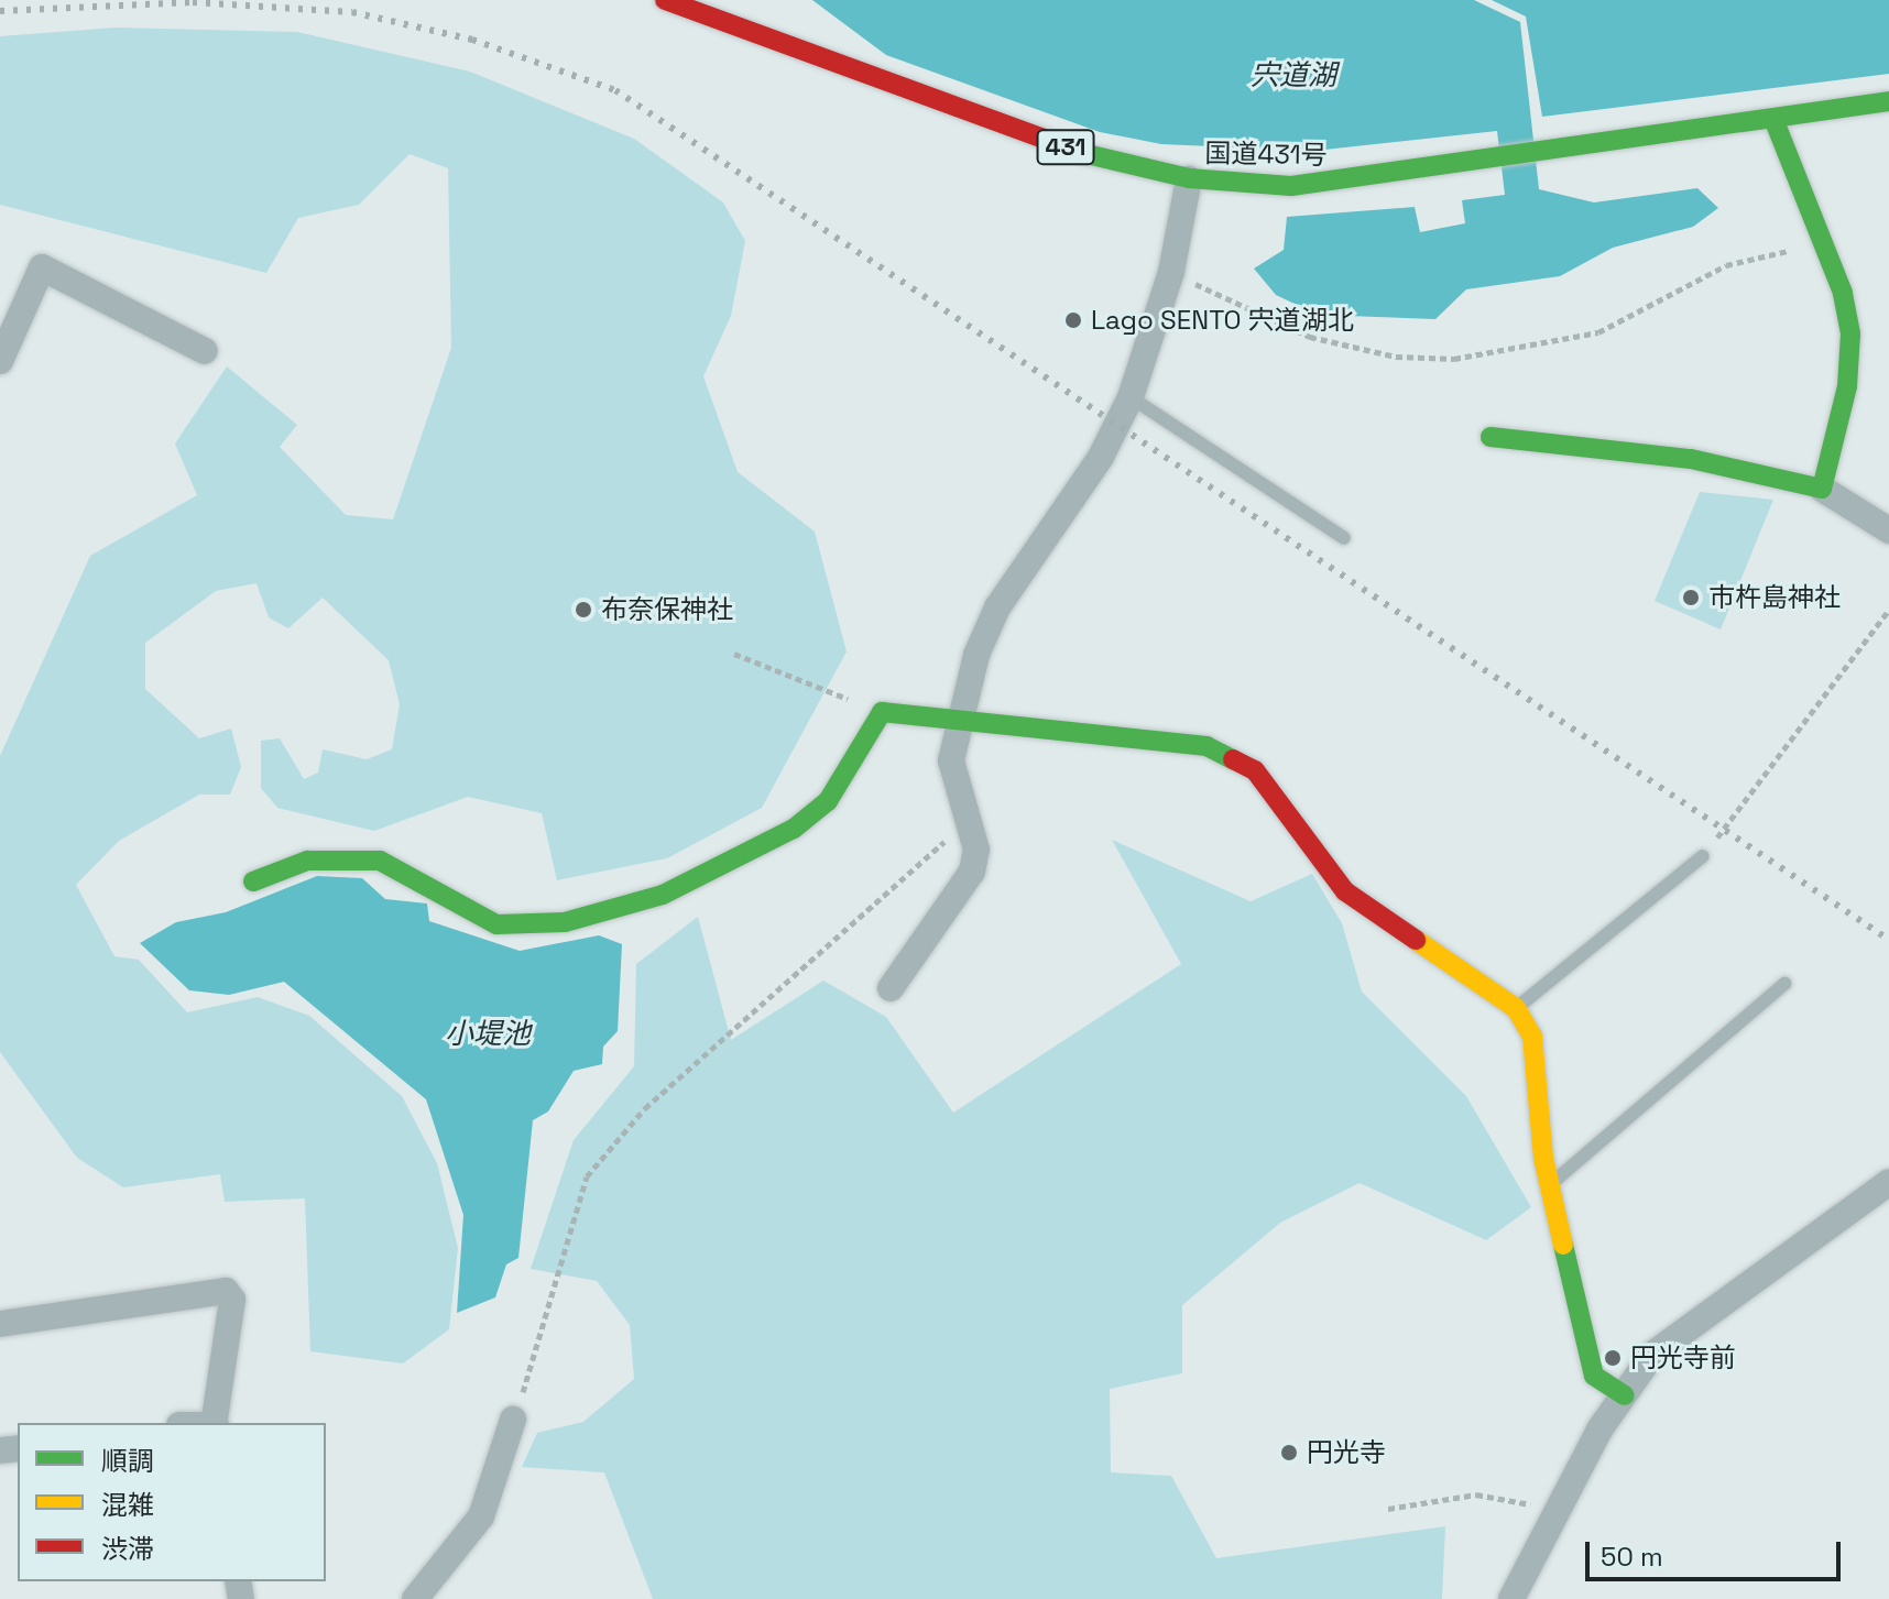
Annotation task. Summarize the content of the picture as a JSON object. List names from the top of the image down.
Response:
{
  "streets": {
    "main road": ["431", "国道431号"]
  },
  "water": ["宍道湖", "小堤池"],
  "places": [
    "Lago SENTO 宍道湖北",
    "市杵島神社",
    "布奈保神社",
    "円光寺前",
    "円光寺"
  ],
  "legend": ["順調", "混雑", "渋滞"],
  "scale_bar": "50 m"
}
